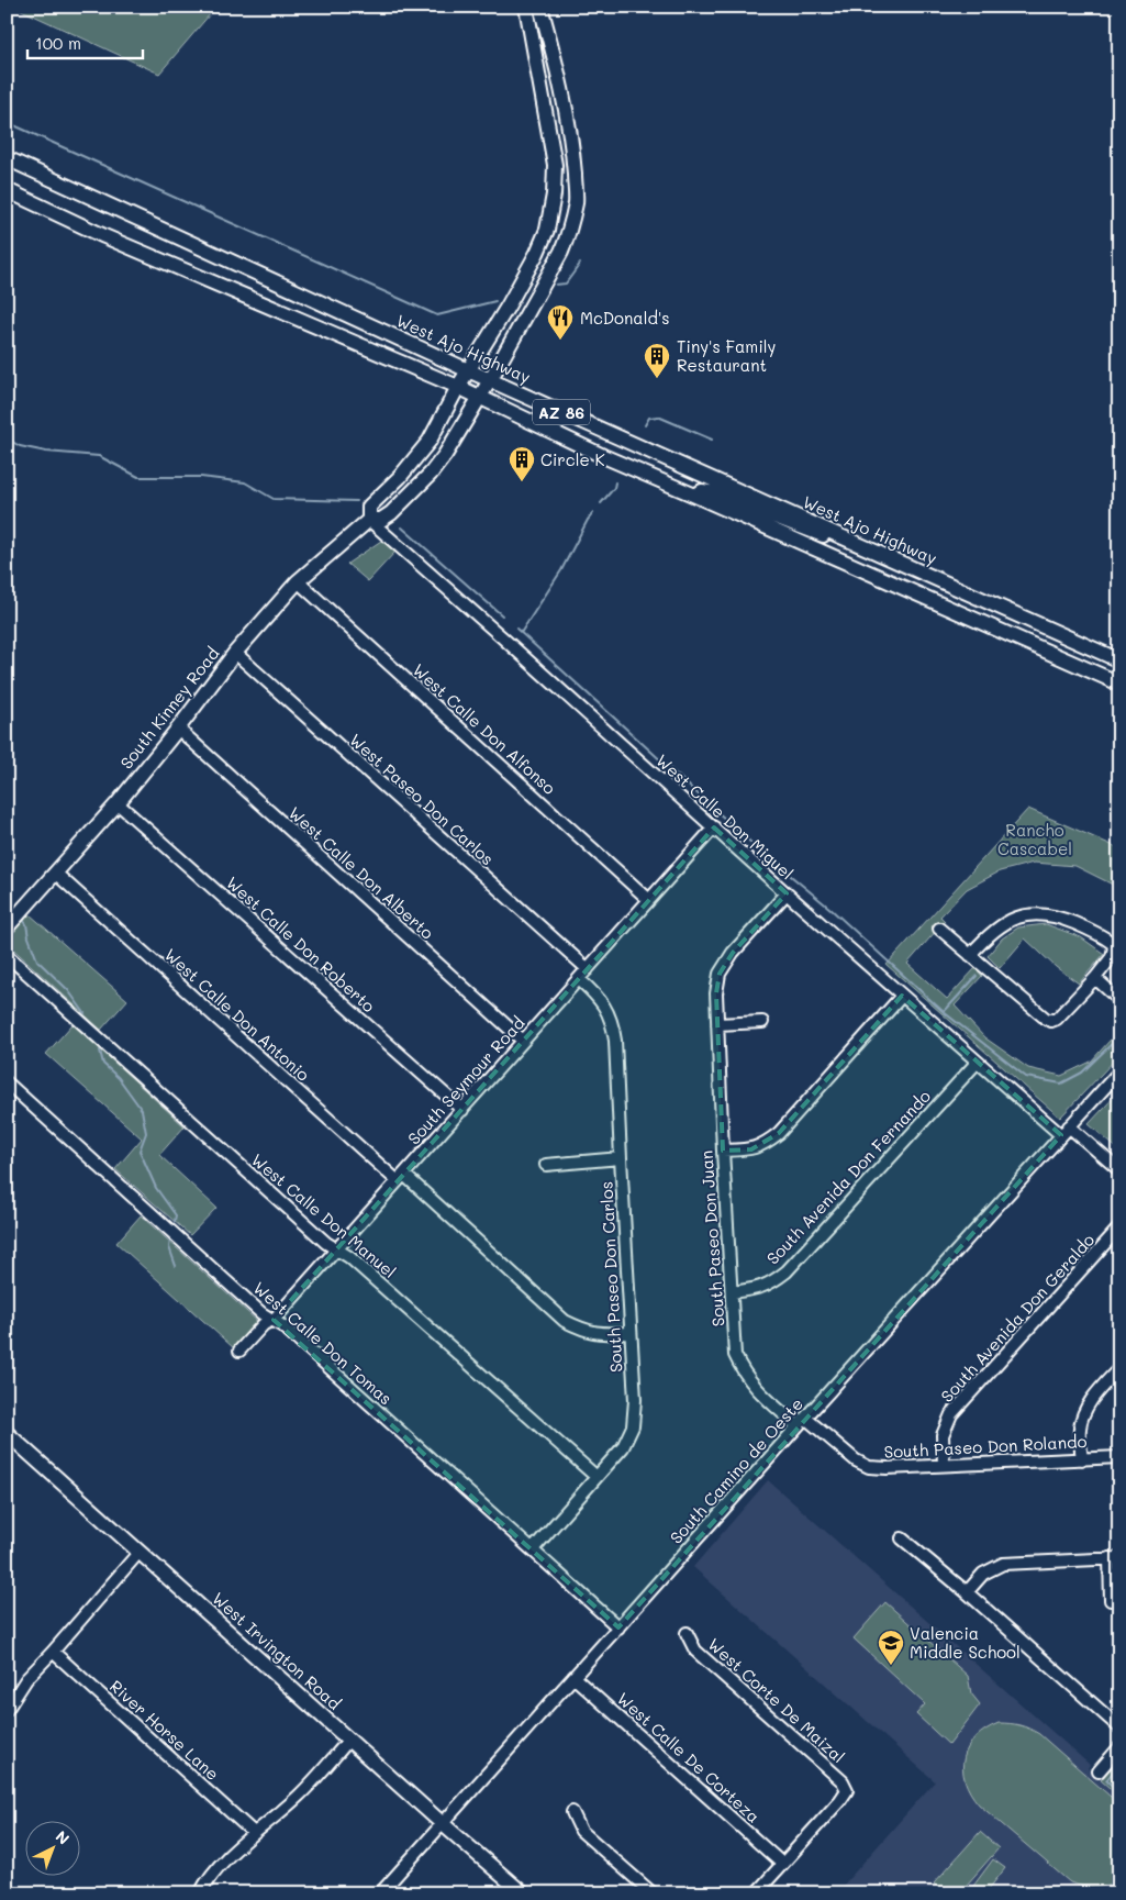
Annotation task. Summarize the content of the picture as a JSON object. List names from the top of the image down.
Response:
{
  "streets": {
    "main road": [
      "West Ajo Highway",
      "AZ 86",
      "South Kinney Road",
      "West Irvington Road"
    ],
    "street": [
      "West Calle Don Alfonso",
      "West Paseo Don Carlos",
      "West Calle Don Miguel",
      "West Calle Don Alberto",
      "West Calle Don Roberto",
      "West Calle Don Antonio",
      "South Seymour Road",
      "South Avenida Don Fernando",
      "West Calle Don Manuel",
      "South Paseo Don Juan",
      "South Paseo Don Carlos",
      "South Avenida Don Geraldo",
      "West Calle Don Tomas",
      "South Paseo Don Rolando",
      "South Camino de Oeste",
      "West Corte De Maizal",
      "River Horse Lane",
      "West Calle De Corteza"
    ]
  },
  "crossings": [
    ["West Ajo Highway", "South Kinney Road"],
    ["AZ 86", "South Kinney Road"],
    ["South Kinney Road", "West Calle Don Alfonso"],
    ["South Kinney Road", "West Paseo Don Carlos"],
    ["South Kinney Road", "West Calle Don Miguel"],
    ["South Kinney Road", "West Calle Don Alberto"],
    ["South Kinney Road", "West Calle Don Roberto"],
    ["South Kinney Road", "West Calle Don Antonio"],
    ["West Calle Don Alfonso", "South Seymour Road"],
    ["West Paseo Don Carlos", "South Seymour Road"],
    ["West Calle Don Miguel", "South Seymour Road"],
    ["West Calle Don Miguel", "South Avenida Don Fernando"],
    ["West Calle Don Miguel", "South Paseo Don Juan"],
    ["West Calle Don Miguel", "South Camino de Oeste"],
    ["West Calle Don Alberto", "South Seymour Road"],
    ["West Calle Don Roberto", "South Seymour Road"],
    ["West Calle Don Antonio", "South Seymour Road"],
    ["West Calle Don Antonio", "South Paseo Don Carlos"],
    ["South Seymour Road", "West Calle Don Manuel"],
    ["South Seymour Road", "South Paseo Don Carlos"],
    ["South Seymour Road", "West Calle Don Tomas"],
    ["South Avenida Don Fernando", "South Paseo Don Juan"],
    ["West Calle Don Manuel", "South Paseo Don Carlos"],
    ["South Paseo Don Juan", "South Camino de Oeste"],
    ["South Paseo Don Carlos", "West Calle Don Tomas"],
    ["South Avenida Don Geraldo", "South Paseo Don Rolando"],
    ["West Calle Don Tomas", "South Camino de Oeste"],
    ["South Paseo Don Rolando", "South Camino de Oeste"],
    ["South Camino de Oeste", "West Irvington Road"],
    ["South Camino de Oeste", "West Calle De Corteza"],
    ["West Corte De Maizal", "West Calle De Corteza"]
  ],
  "parks": ["Rancho Cascabel"],
  "places": {
    "restaurant": ["McDonald's"],
    "building": ["Tiny's Family Restaurant", "Circle K"],
    "school or university": ["Valencia Middle School"]
  },
  "scale_bar": "100 m",
  "north": "top right"
}
